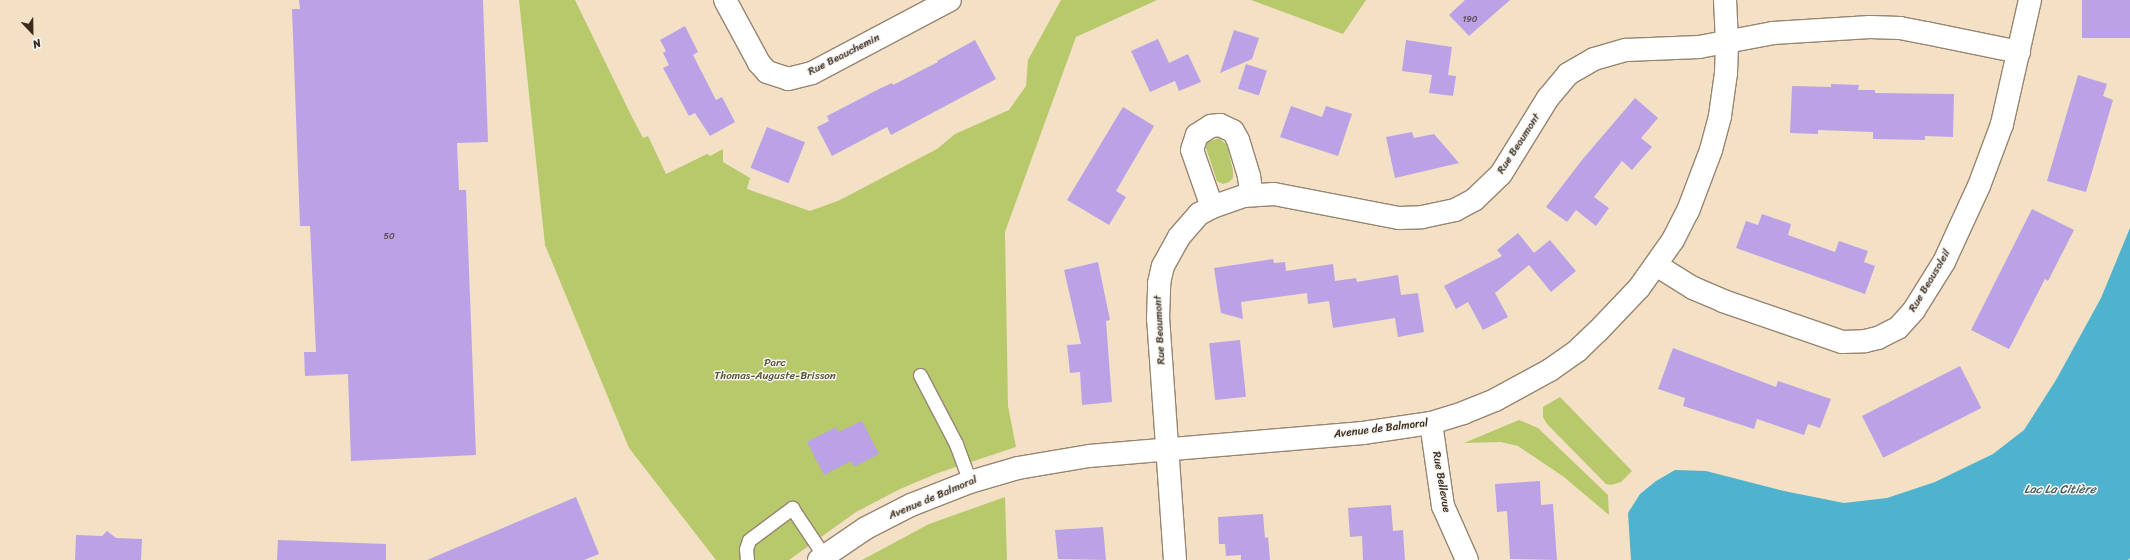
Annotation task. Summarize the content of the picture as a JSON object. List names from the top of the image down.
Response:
{
  "streets": {
    "street": [
      "Rue Beauchemin",
      "Rue Beaumont",
      "Rue Beausoleil",
      "Avenue de Balmoral",
      "Rue Bellevue"
    ]
  },
  "crossings": [
    ["Rue Beaumont", "Avenue de Balmoral"],
    ["Rue Beausoleil", "Avenue de Balmoral"],
    ["Avenue de Balmoral", "Rue Bellevue"]
  ],
  "water": ["Lac La Citière"],
  "parks": ["Parc Thomas-Auguste-Brisson"],
  "house_numbers": ["190", "50"],
  "north": "bottom"
}
